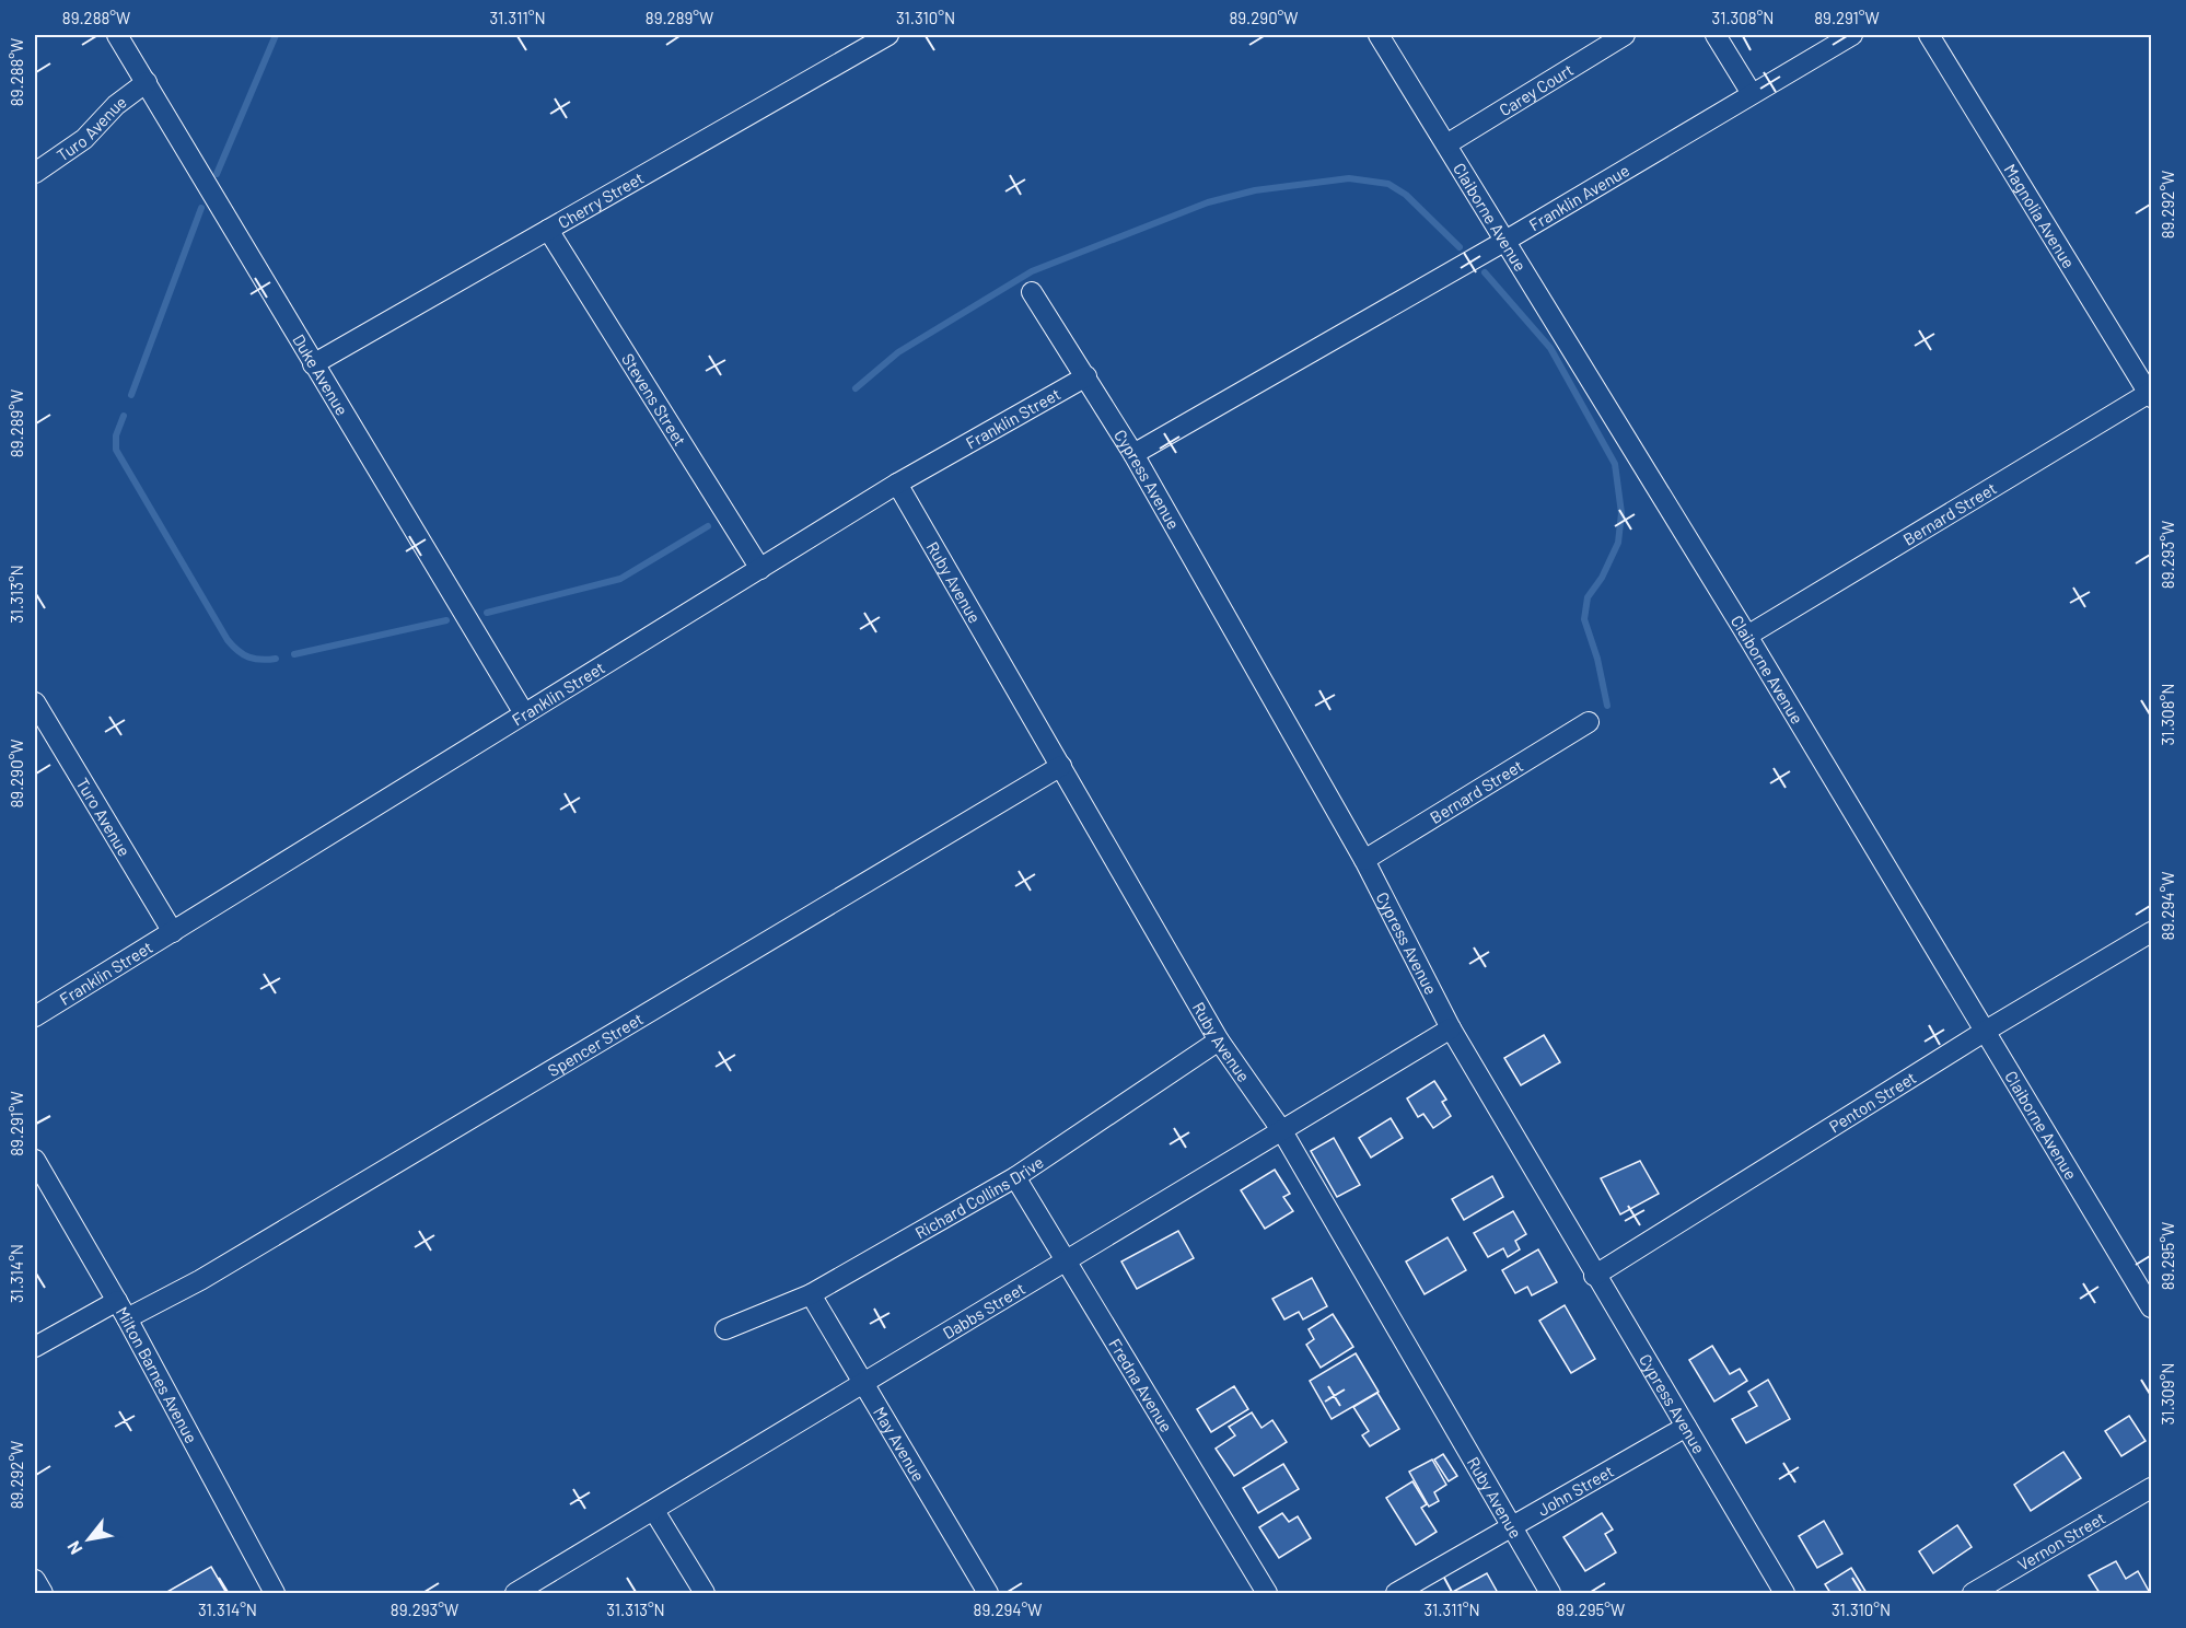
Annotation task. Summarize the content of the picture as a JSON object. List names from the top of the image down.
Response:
{
  "streets": {
    "street": [
      "Carey Court",
      "Turo Avenue",
      "Franklin Avenue",
      "Cherry Street",
      "Claiborne Avenue",
      "Magnolia Avenue",
      "Duke Avenue",
      "Stevens Street",
      "Franklin Street",
      "Cypress Avenue",
      "Bernard Street",
      "Ruby Avenue",
      "Spencer Street",
      "Penton Street",
      "Richard Collins Drive",
      "Dabbs Street",
      "Milton Barnes Avenue",
      "Fredna Avenue",
      "May Avenue",
      "John Street",
      "Vernon Street"
    ]
  },
  "crossings": [
    ["Carey Court", "Claiborne Avenue"],
    ["Turo Avenue", "Duke Avenue"],
    ["Turo Avenue", "Franklin Street"],
    ["Franklin Avenue", "Claiborne Avenue"],
    ["Franklin Avenue", "Cypress Avenue"],
    ["Cherry Street", "Duke Avenue"],
    ["Cherry Street", "Stevens Street"],
    ["Claiborne Avenue", "Bernard Street"],
    ["Claiborne Avenue", "Penton Street"],
    ["Magnolia Avenue", "Bernard Street"],
    ["Duke Avenue", "Franklin Street"],
    ["Stevens Street", "Franklin Street"],
    ["Franklin Street", "Cypress Avenue"],
    ["Franklin Street", "Ruby Avenue"],
    ["Cypress Avenue", "Bernard Street"],
    ["Cypress Avenue", "Penton Street"],
    ["Cypress Avenue", "Dabbs Street"],
    ["Cypress Avenue", "John Street"],
    ["Ruby Avenue", "Spencer Street"],
    ["Ruby Avenue", "Richard Collins Drive"],
    ["Ruby Avenue", "Dabbs Street"],
    ["Ruby Avenue", "John Street"],
    ["Spencer Street", "Milton Barnes Avenue"],
    ["Richard Collins Drive", "Fredna Avenue"],
    ["Richard Collins Drive", "May Avenue"],
    ["Dabbs Street", "Fredna Avenue"],
    ["Dabbs Street", "May Avenue"]
  ],
  "north": "bottom left",
  "coordinates": [
    "89.288°W",
    "31.311°N",
    "89.289°W",
    "31.310°N",
    "89.290°W",
    "31.308°N",
    "89.291°W",
    "89.292°W",
    "89.293°W",
    "31.313°N",
    "89.294°W",
    "89.295°W",
    "31.314°N",
    "31.309°N"
  ]
}
